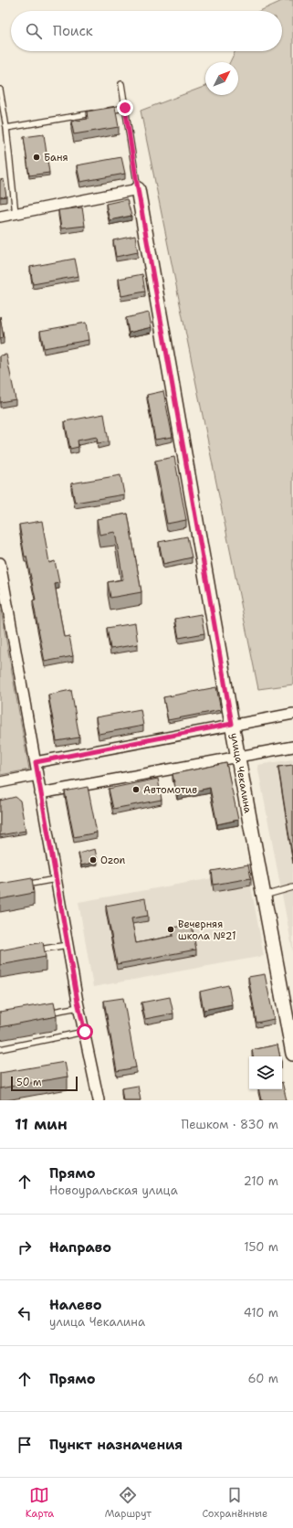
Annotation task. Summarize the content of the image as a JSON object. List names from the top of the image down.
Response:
{
  "streets": {
    "main road": ["улица Чекалина"]
  },
  "places": [
    "Баня",
    "Автомотив",
    "Ozon",
    "Вечерняя школа №21"
  ],
  "scale_bar": "50 m",
  "north": "top right",
  "page": {
    "search": "Поиск",
    "scale": "50 m",
    "heading": ["11 мин", "Пешком · 830 m"],
    "list": [
      ["Прямо", "Новоуральская улица", "210 m"],
      ["Направо", "150 m"],
      ["Налево", "улица Чекалина", "410 m"],
      ["Прямо", "60 m"],
      "Пункт назначения"
    ],
    "nav": ["Карта", "Маршрут", "Сохранённые"]
  }
}
